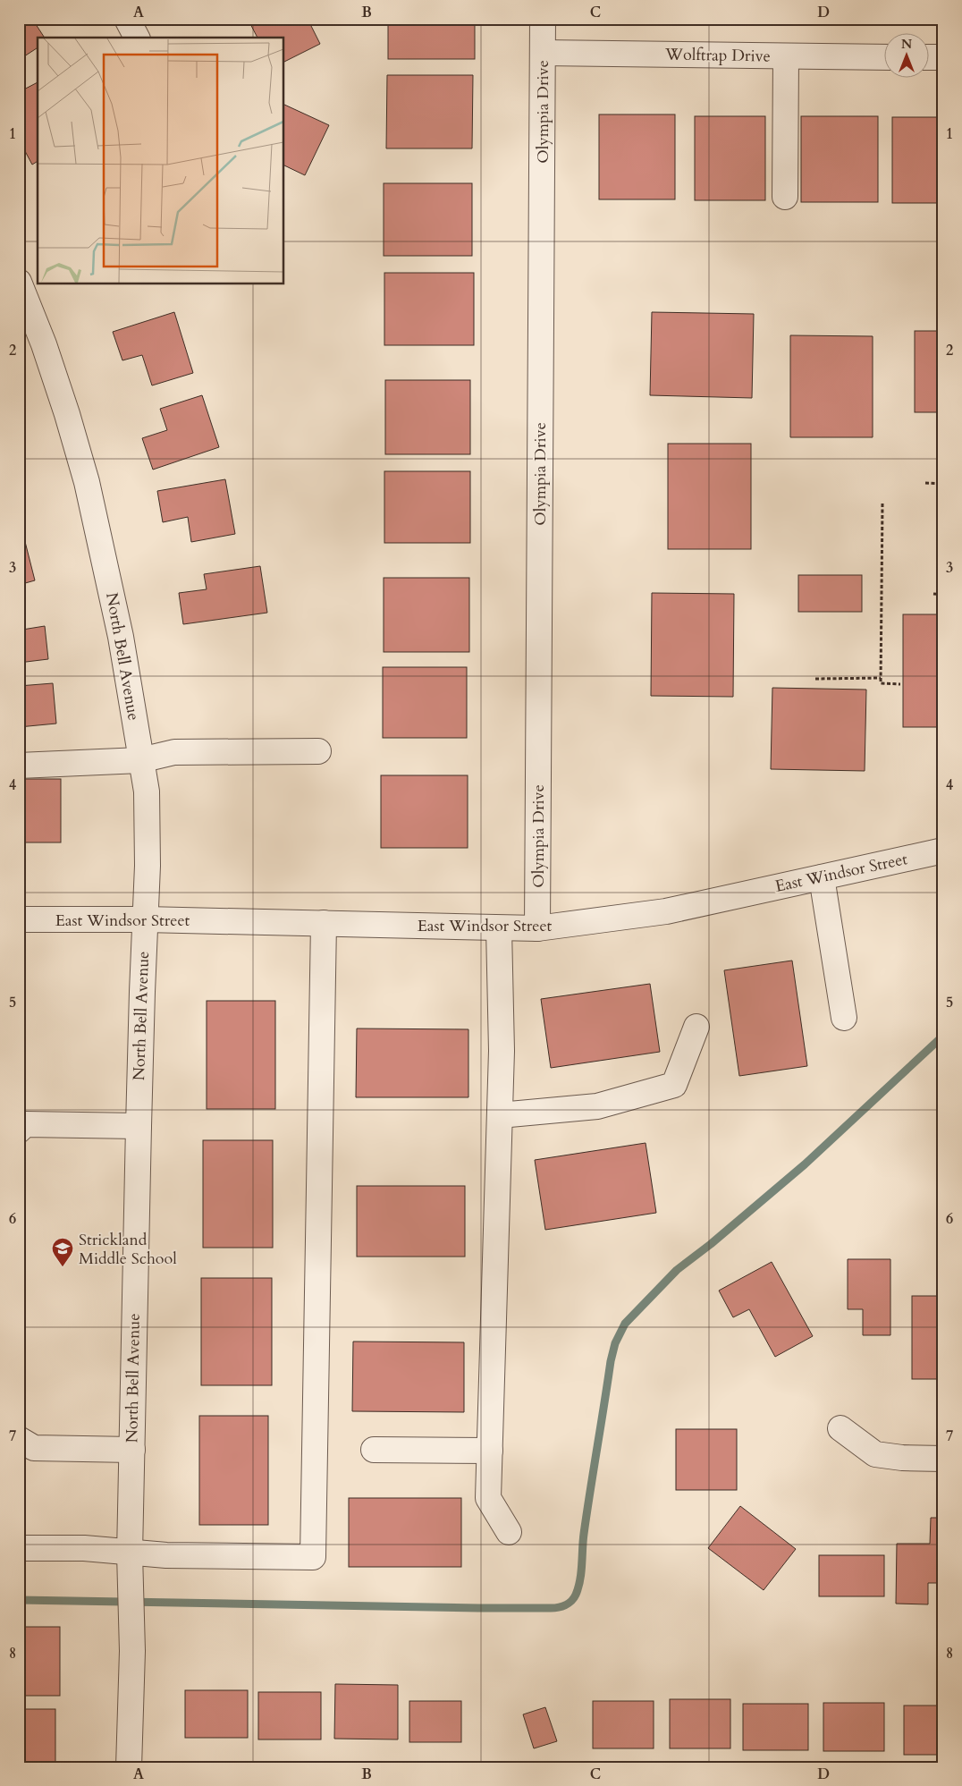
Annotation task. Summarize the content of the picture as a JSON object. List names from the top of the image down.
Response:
{
  "streets": {
    "street": [
      "Wolftrap Drive",
      "Olympia Drive",
      "North Bell Avenue",
      "East Windsor Street"
    ]
  },
  "crossings": [
    ["Wolftrap Drive", "Olympia Drive"],
    ["Olympia Drive", "East Windsor Street"],
    ["North Bell Avenue", "East Windsor Street"]
  ],
  "places": {
    "school or university": ["Strickland Middle School"]
  },
  "north": "top",
  "grid": {
    "columns": [
      "A",
      "B",
      "C",
      "D"
    ],
    "rows": [
      "1",
      "2",
      "3",
      "4",
      "5",
      "6",
      "7",
      "8"
    ]
  }
}
